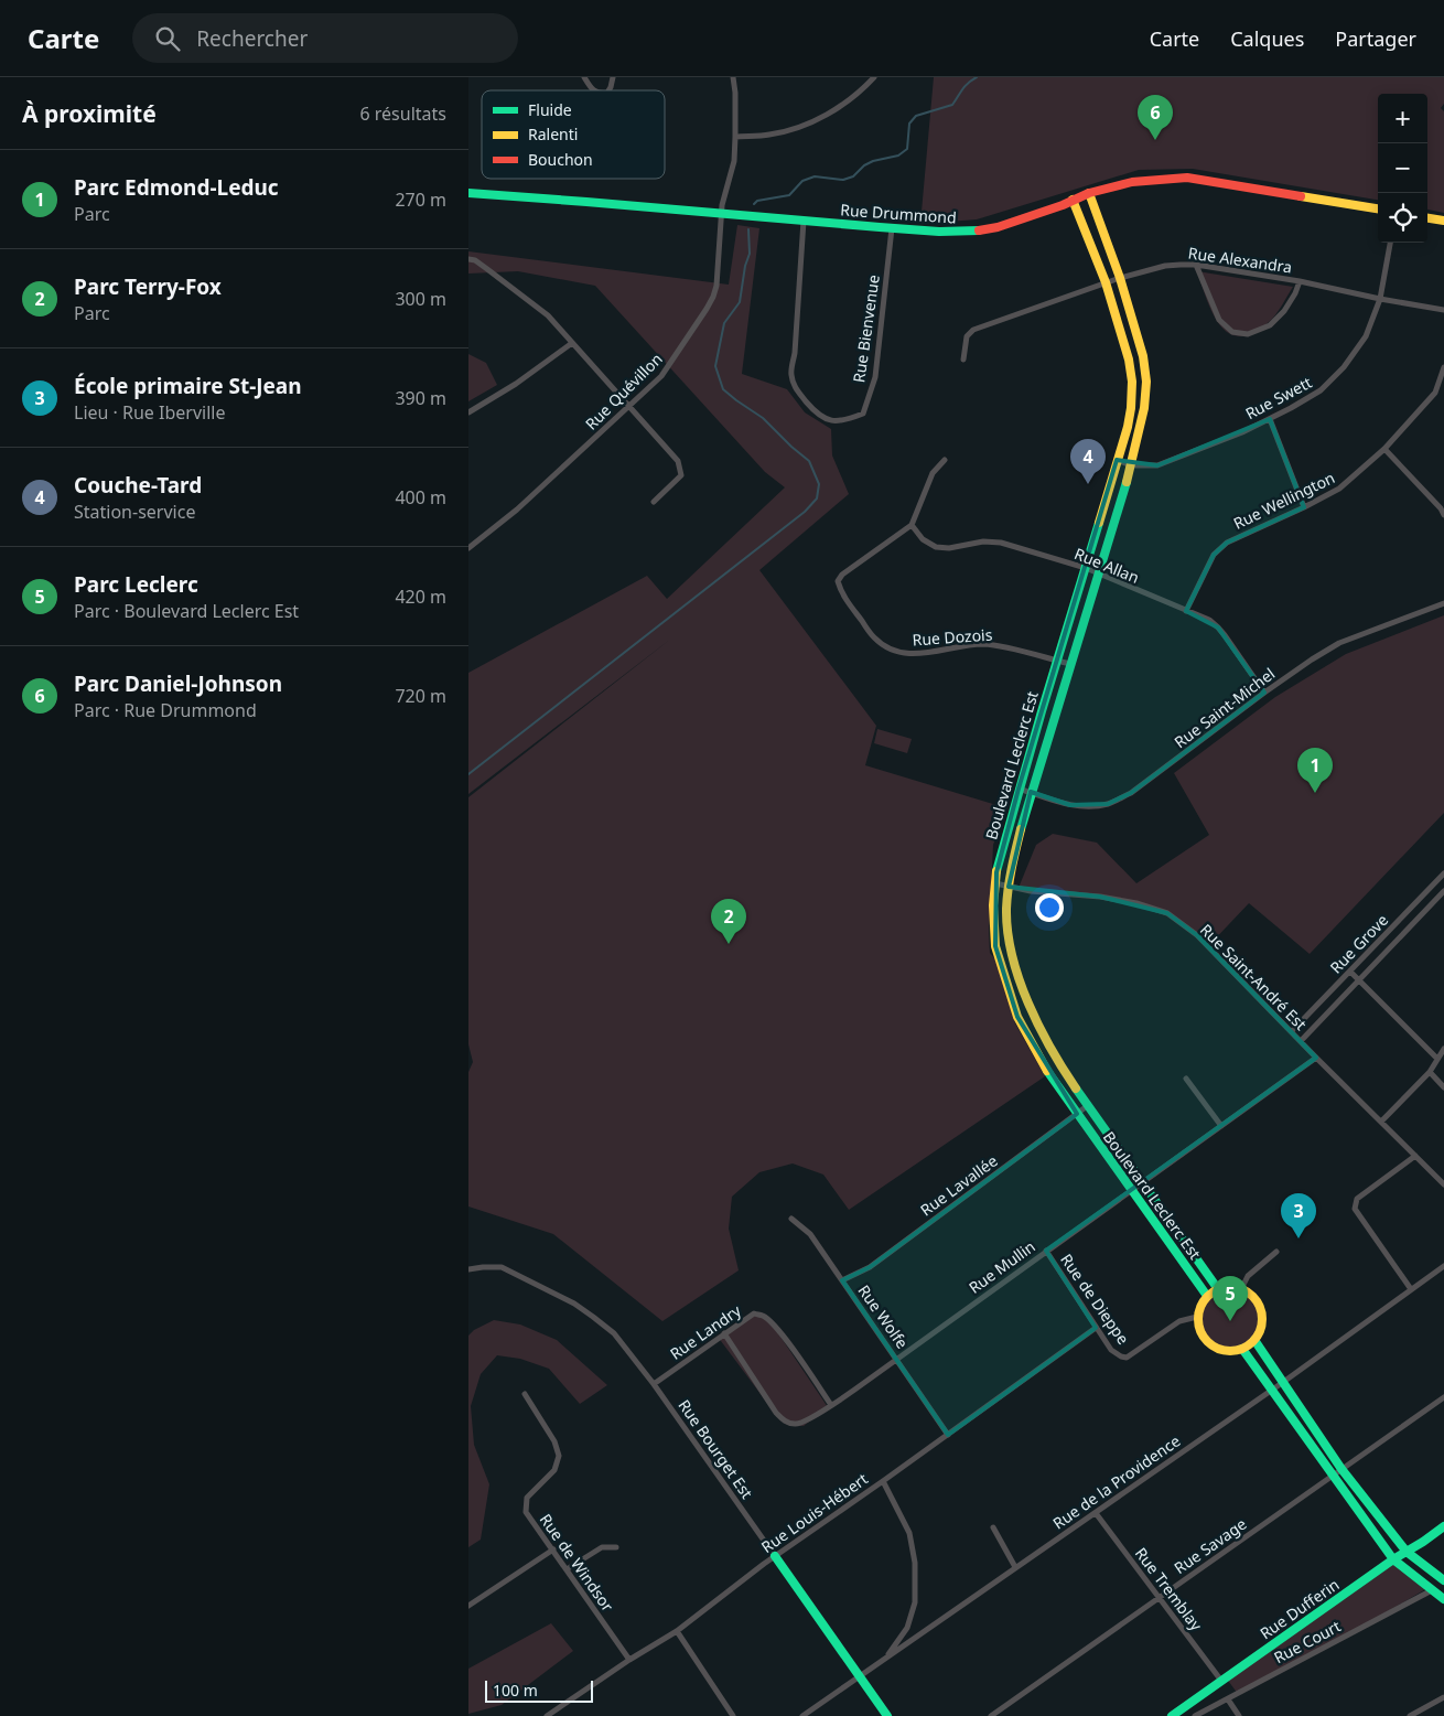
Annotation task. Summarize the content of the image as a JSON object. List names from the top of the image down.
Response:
{
  "streets": {
    "street": [
      "Rue Drummond",
      "Rue Alexandra",
      "Rue Bienvenue",
      "Rue Quévillon",
      "Rue Swett",
      "Rue Wellington",
      "Rue Allan",
      "Rue Dozois",
      "Rue Saint-Michel",
      "Boulevard Leclerc Est",
      "Rue Grove",
      "Rue Saint-André Est",
      "Rue Lavallée",
      "Rue Mullin",
      "Rue de Dieppe",
      "Rue Wolfe",
      "Rue Landry",
      "Rue Bourget Est",
      "Rue de la Providence",
      "Rue Louis-Hébert",
      "Rue Savage",
      "Rue de Windsor",
      "Rue Tremblay",
      "Rue Dufferin",
      "Rue Court"
    ]
  },
  "crossings": [
    ["Rue Drummond", "Rue Bienvenue"],
    ["Rue Drummond", "Rue Quévillon"],
    ["Rue Drummond", "Boulevard Leclerc Est"],
    ["Rue Alexandra", "Rue Swett"],
    ["Rue Alexandra", "Boulevard Leclerc Est"],
    ["Rue Swett", "Boulevard Leclerc Est"],
    ["Rue Wellington", "Rue Allan"],
    ["Rue Allan", "Rue Dozois"],
    ["Rue Allan", "Rue Saint-Michel"],
    ["Rue Allan", "Boulevard Leclerc Est"],
    ["Rue Dozois", "Boulevard Leclerc Est"],
    ["Rue Saint-Michel", "Boulevard Leclerc Est"],
    ["Boulevard Leclerc Est", "Rue Saint-André Est"],
    ["Boulevard Leclerc Est", "Rue Lavallée"],
    ["Boulevard Leclerc Est", "Rue Mullin"],
    ["Boulevard Leclerc Est", "Rue de Dieppe"],
    ["Rue Grove", "Rue Saint-André Est"],
    ["Rue Saint-André Est", "Rue Mullin"],
    ["Rue Lavallée", "Rue Wolfe"],
    ["Rue Mullin", "Rue de Dieppe"],
    ["Rue Mullin", "Rue Wolfe"],
    ["Rue Mullin", "Rue Landry"],
    ["Rue de Dieppe", "Rue Louis-Hébert"],
    ["Rue Wolfe", "Rue Louis-Hébert"],
    ["Rue Landry", "Rue Bourget Est"],
    ["Rue Bourget Est", "Rue de la Providence"],
    ["Rue Bourget Est", "Rue Louis-Hébert"],
    ["Rue de la Providence", "Rue Tremblay"],
    ["Rue Louis-Hébert", "Rue de Windsor"],
    ["Rue Savage", "Rue Tremblay"],
    ["Rue Tremblay", "Rue Dufferin"]
  ],
  "legend": ["Fluide", "Ralenti", "Bouchon"],
  "scale_bar": "100 m",
  "page": {
    "header": "Carte",
    "search": "Rechercher",
    "nav": ["Carte", "Calques", "Partager"],
    "heading": ["À proximité", "6 résultats"],
    "map_buttons": ["+", "−"],
    "pins": [
      "6",
      "4",
      "1",
      "2",
      "3",
      "5"
    ],
    "list": [
      {
        "mark": "1",
        "name": "Parc Edmond-Leduc",
        "note": "Parc",
        "value": "270 m"
      },
      {
        "mark": "2",
        "name": "Parc Terry-Fox",
        "note": "Parc",
        "value": "300 m"
      },
      {
        "mark": "3",
        "name": "École primaire St-Jean",
        "note": "Lieu · Rue Iberville",
        "value": "390 m"
      },
      {
        "mark": "4",
        "name": "Couche-Tard",
        "note": "Station-service",
        "value": "400 m"
      },
      {
        "mark": "5",
        "name": "Parc Leclerc",
        "note": "Parc · Boulevard Leclerc Est",
        "value": "420 m"
      },
      {
        "mark": "6",
        "name": "Parc Daniel-Johnson",
        "note": "Parc · Rue Drummond",
        "value": "720 m"
      }
    ],
    "scale": "100 m"
  }
}
